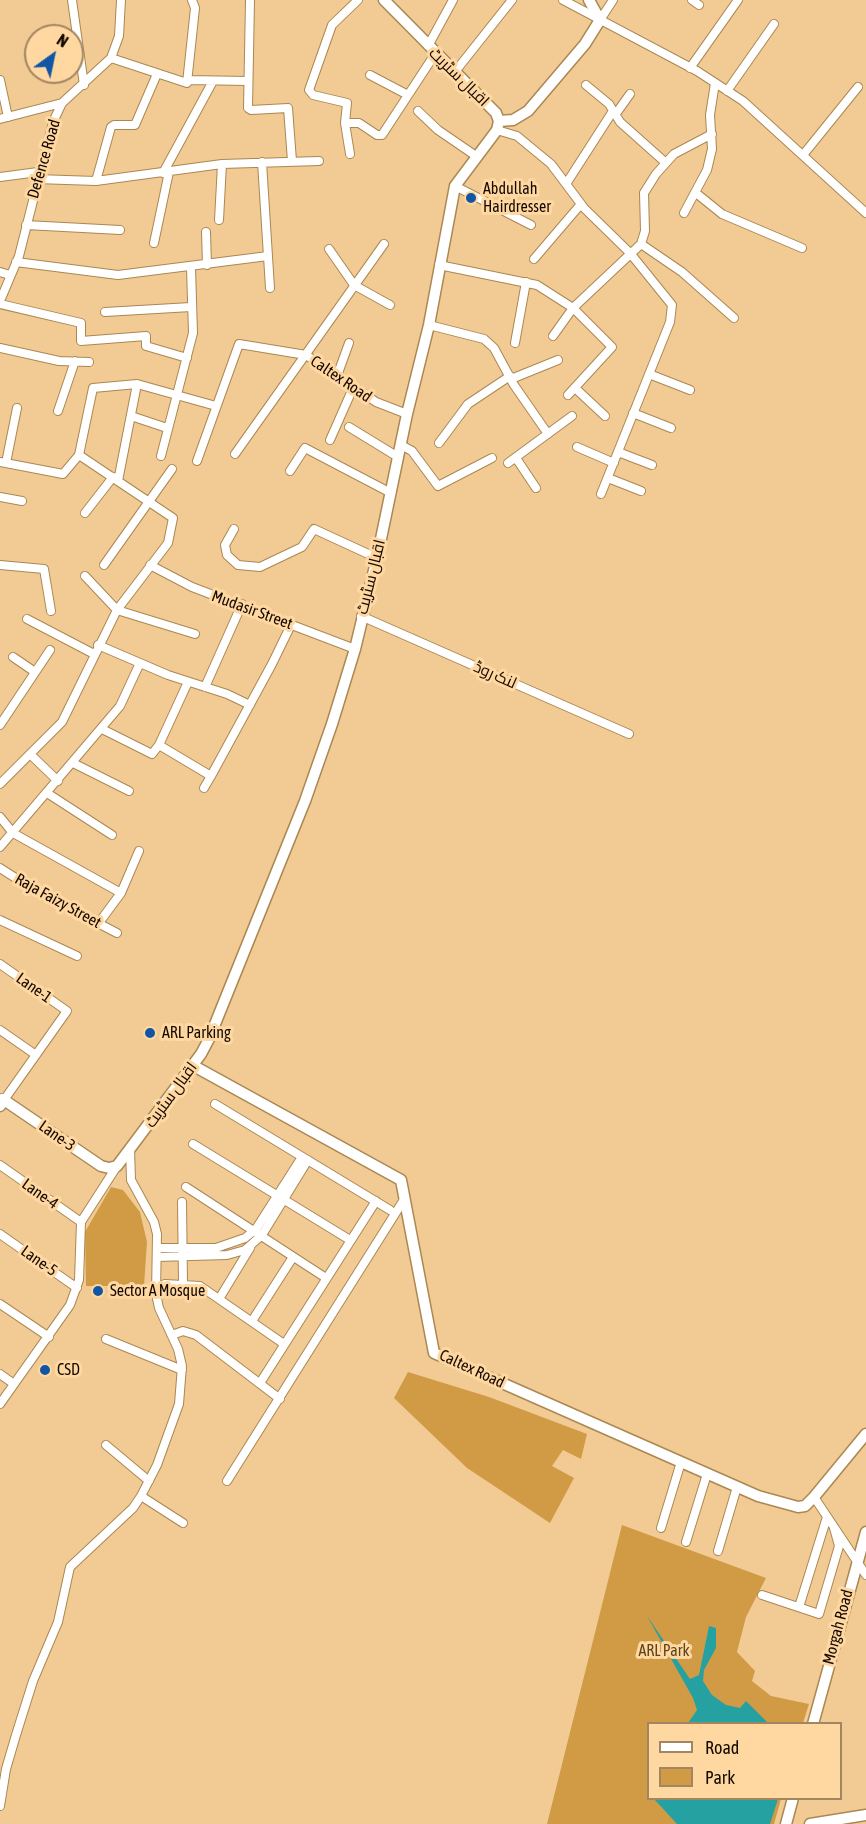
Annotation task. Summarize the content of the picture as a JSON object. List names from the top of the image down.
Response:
{
  "streets": {
    "street": [
      "اقبال سٹریٹ",
      "Defence Road",
      "Caltex Road",
      "Mudasir Street",
      "لنک روڈ",
      "Raja Faizy Street",
      "Lane-1",
      "Lane-3",
      "Lane-4",
      "Lane-5",
      "Morgah Road"
    ]
  },
  "crossings": [
    ["اقبال سٹریٹ", "Caltex Road"],
    ["اقبال سٹریٹ", "Mudasir Street"],
    ["اقبال سٹریٹ", "لنک روڈ"],
    ["اقبال سٹریٹ", "Lane-3"]
  ],
  "parks": ["ARL Park"],
  "places": [
    "Abdullah Hairdresser",
    "ARL Parking",
    "Sector A Mosque",
    "CSD"
  ],
  "legend": ["Road", "Park"],
  "north": "top right"
}
